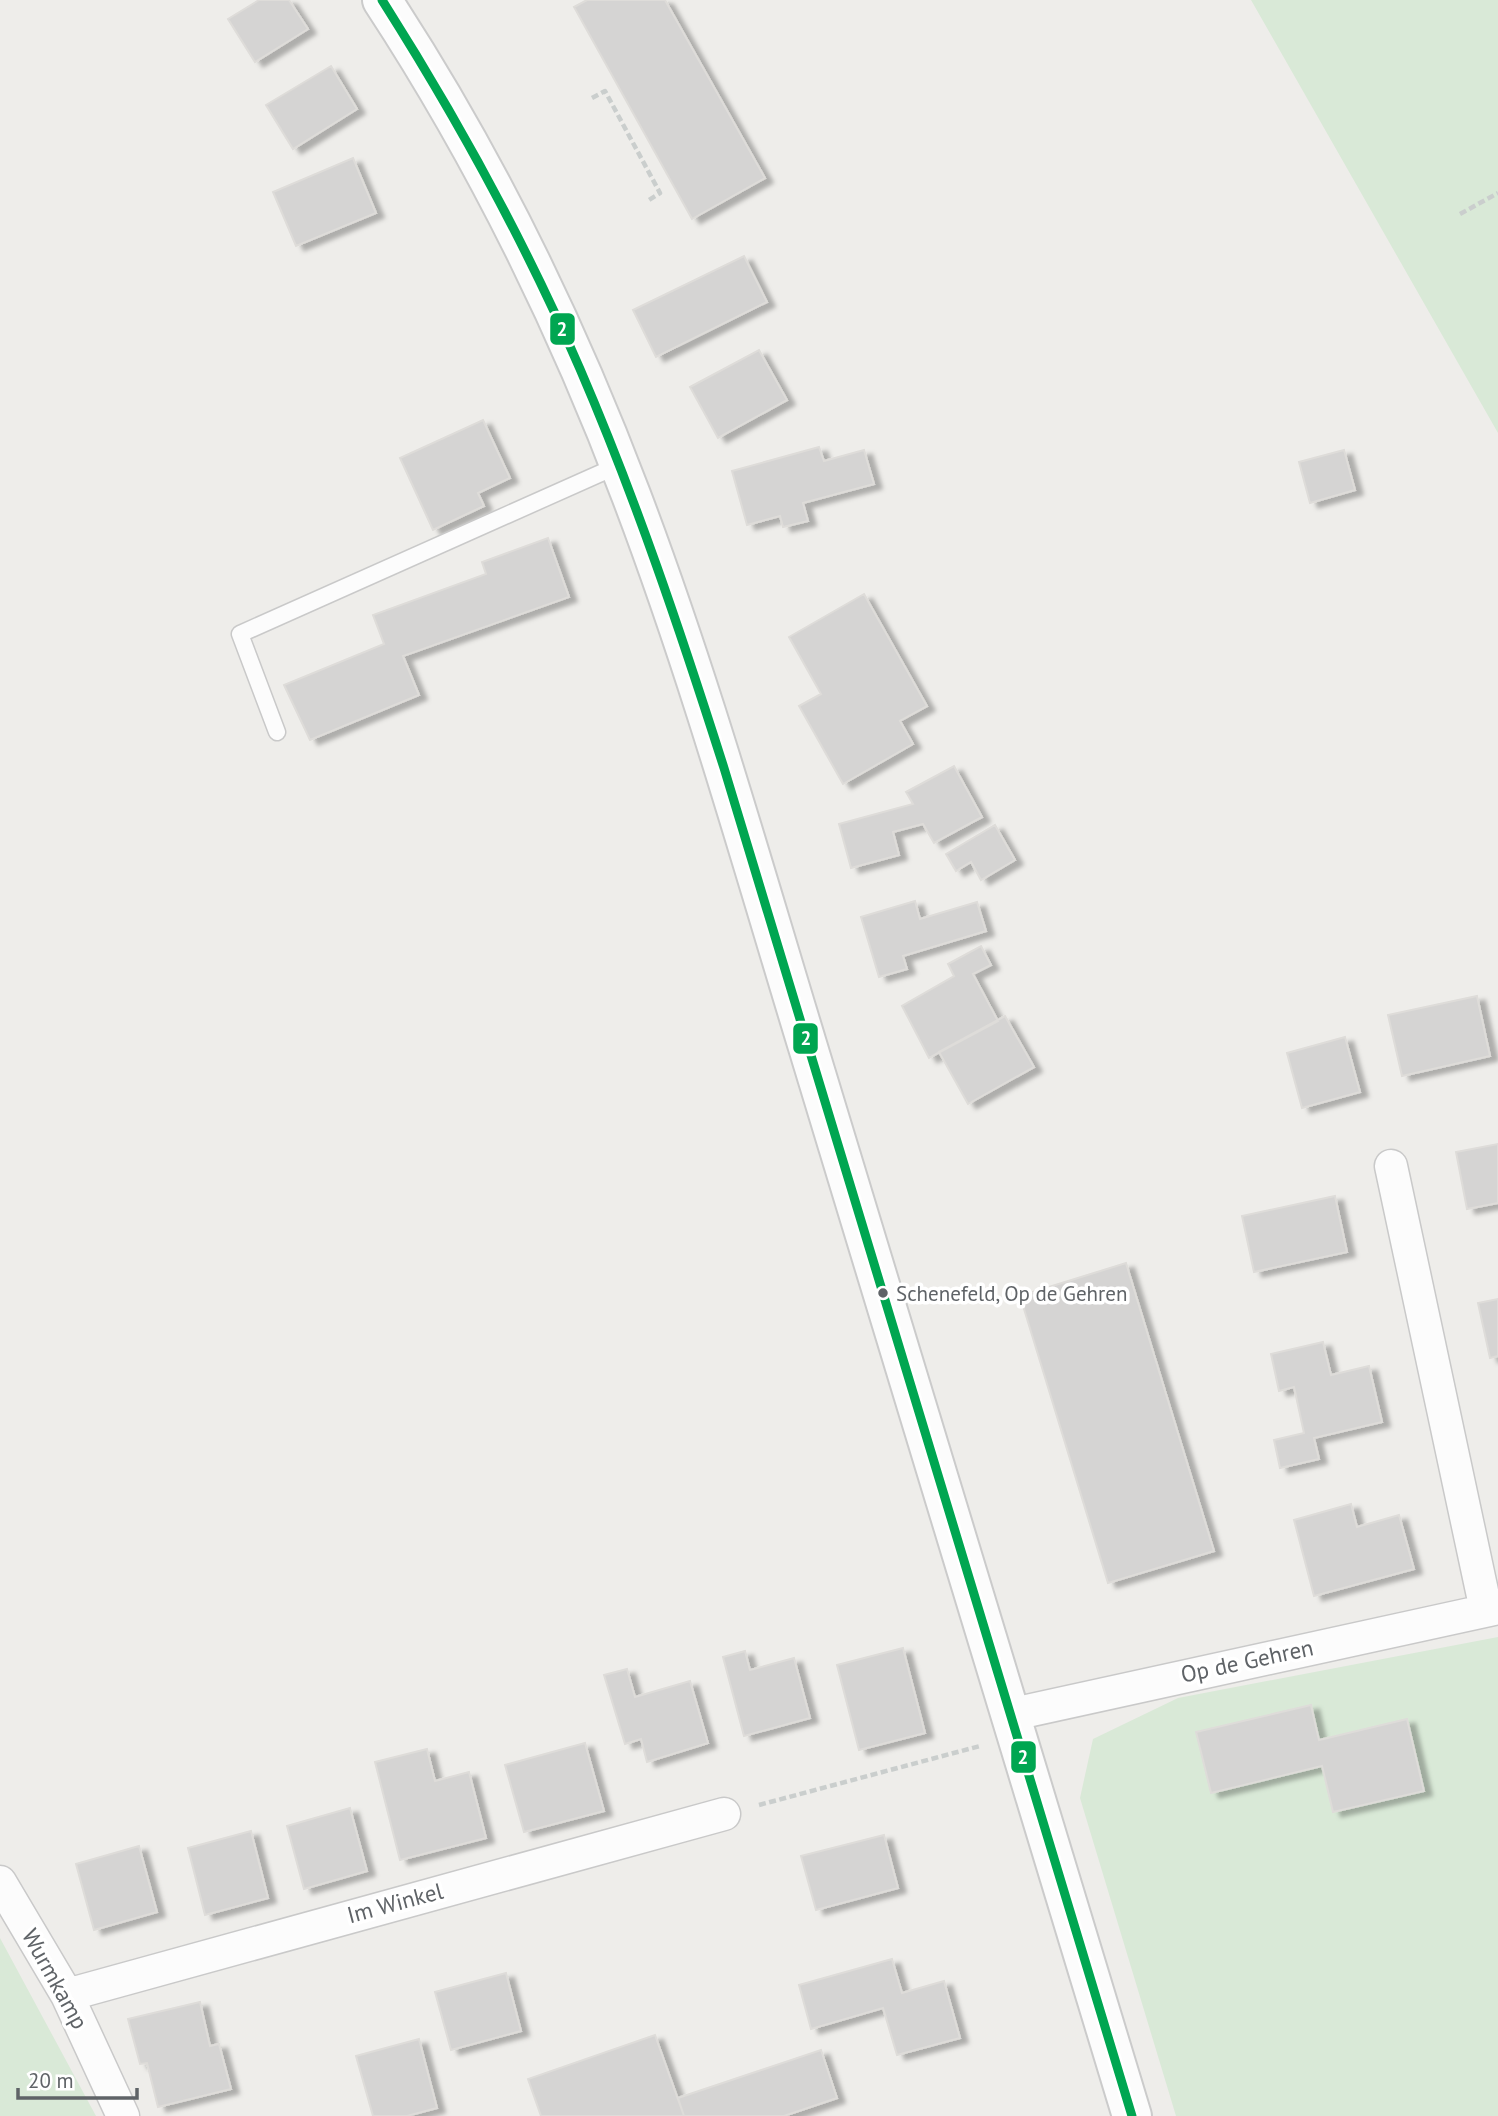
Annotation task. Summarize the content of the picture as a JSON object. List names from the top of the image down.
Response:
{
  "streets": {
    "street": ["Op de Gehren", "Im Winkel", "Wurmkamp"]
  },
  "crossings": [
    ["Im Winkel", "Wurmkamp"]
  ],
  "places": ["Schenefeld, Op de Gehren"],
  "lines": ["transit line 2"],
  "scale_bar": "20 m"
}
